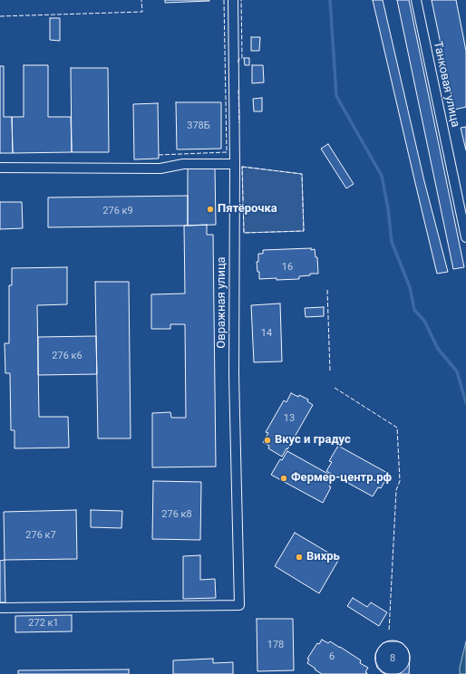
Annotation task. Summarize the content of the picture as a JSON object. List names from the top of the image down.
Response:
{
  "streets": {
    "street": ["Танковая улица", "Овражная улица"]
  },
  "places": [
    "Пятёрочка",
    "Вкус и градус",
    "Фермер-центр.рф",
    "Вихрь"
  ],
  "house_numbers": [
    "378Б",
    "276 к9",
    "16",
    "14",
    "276 к6",
    "13",
    "276 к8",
    "276 к7",
    "272 к1",
    "178",
    "6",
    "8"
  ]
}
